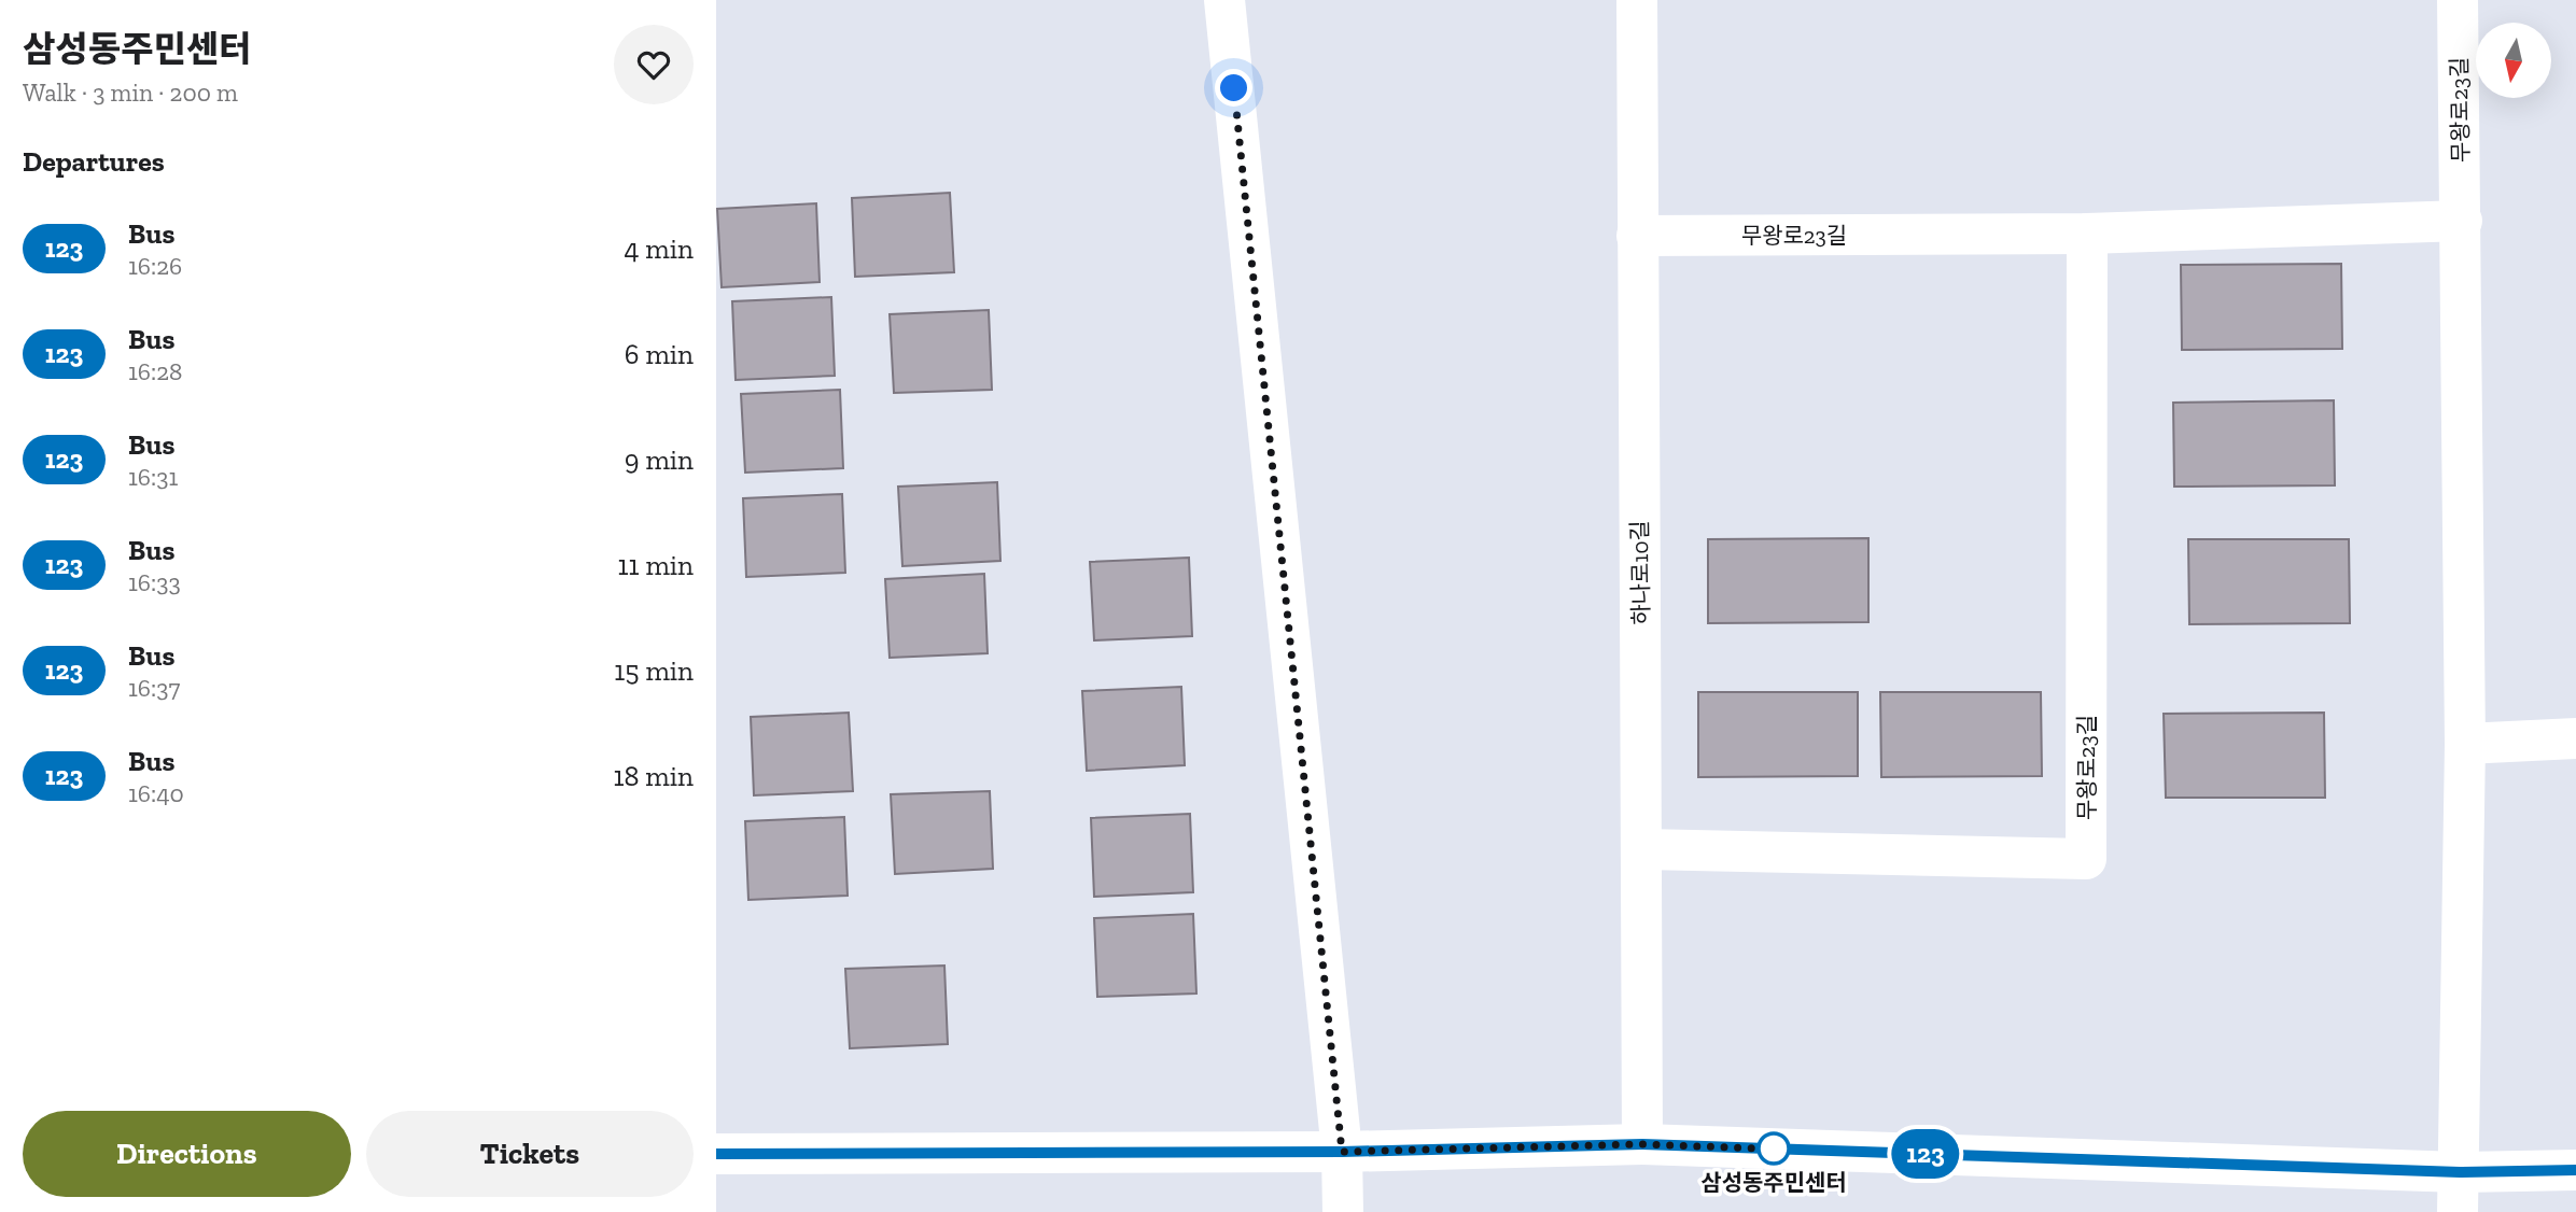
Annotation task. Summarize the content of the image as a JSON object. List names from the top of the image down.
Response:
{
  "streets": {
    "street": ["무왕로23길", "하나로10길"]
  },
  "crossings": [
    ["무왕로23길", "하나로10길"]
  ],
  "places": ["삼성동주민센터"],
  "lines": ["bus line 123"],
  "north": "bottom",
  "page": {
    "heading": [
      ["삼성동주민센터", "Walk · 3 min · 200 m"],
      "Departures"
    ],
    "on_map": "123",
    "list": [
      {
        "mark": "123",
        "name": "Bus",
        "note": "16:26",
        "value": "4 min"
      },
      {
        "mark": "123",
        "name": "Bus",
        "note": "16:28",
        "value": "6 min"
      },
      {
        "mark": "123",
        "name": "Bus",
        "note": "16:31",
        "value": "9 min"
      },
      {
        "mark": "123",
        "name": "Bus",
        "note": "16:33",
        "value": "11 min"
      },
      {
        "mark": "123",
        "name": "Bus",
        "note": "16:37",
        "value": "15 min"
      },
      {
        "mark": "123",
        "name": "Bus",
        "note": "16:40",
        "value": "18 min"
      }
    ],
    "buttons": ["Directions", "Tickets"]
  }
}
